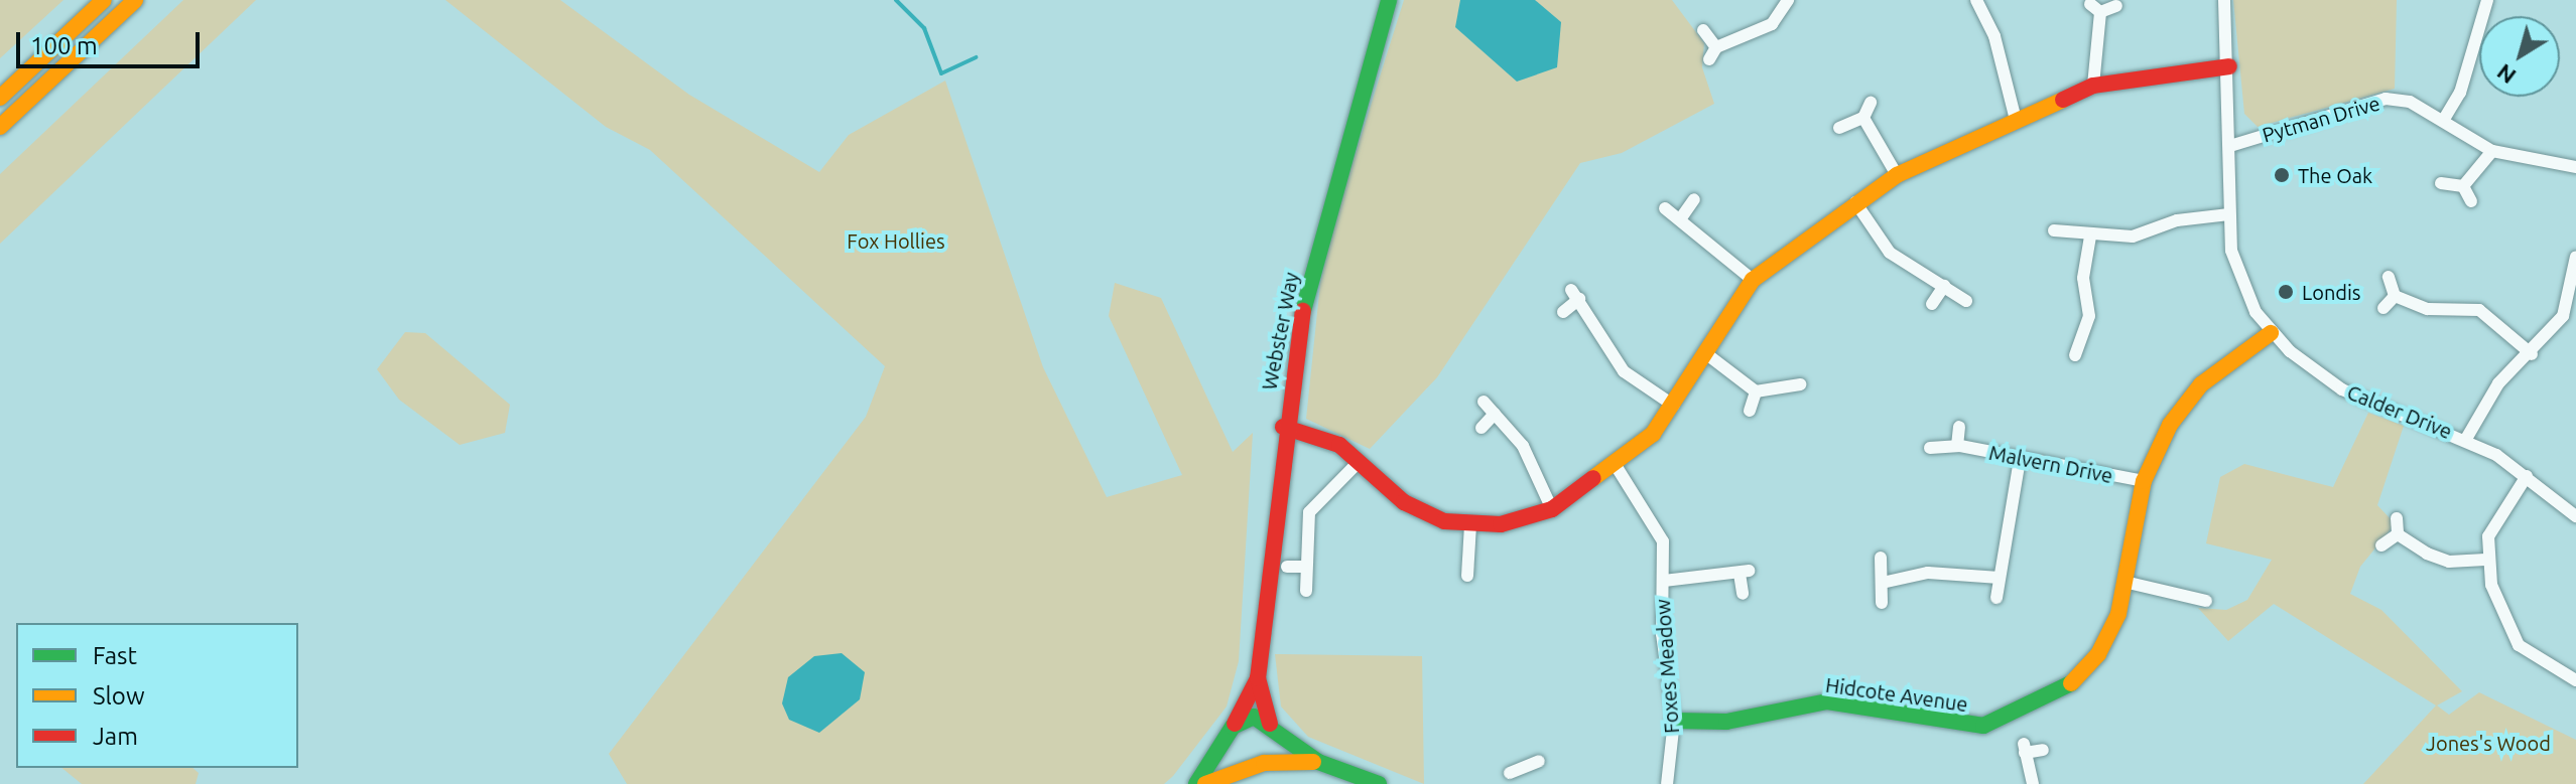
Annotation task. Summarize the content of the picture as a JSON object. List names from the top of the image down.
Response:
{
  "streets": {
    "main road": ["Webster Way", "Hidcote Avenue"],
    "street": [
      "Pytman Drive",
      "Calder Drive",
      "Malvern Drive",
      "Foxes Meadow"
    ]
  },
  "crossings": [
    ["Pytman Drive", "Calder Drive"],
    ["Calder Drive", "Hidcote Avenue"],
    ["Malvern Drive", "Hidcote Avenue"],
    ["Foxes Meadow", "Hidcote Avenue"]
  ],
  "parks": ["Fox Hollies", "Jones's Wood"],
  "places": ["The Oak", "Londis"],
  "legend": ["Fast", "Slow", "Jam"],
  "scale_bar": "100 m",
  "north": "bottom left"
}
